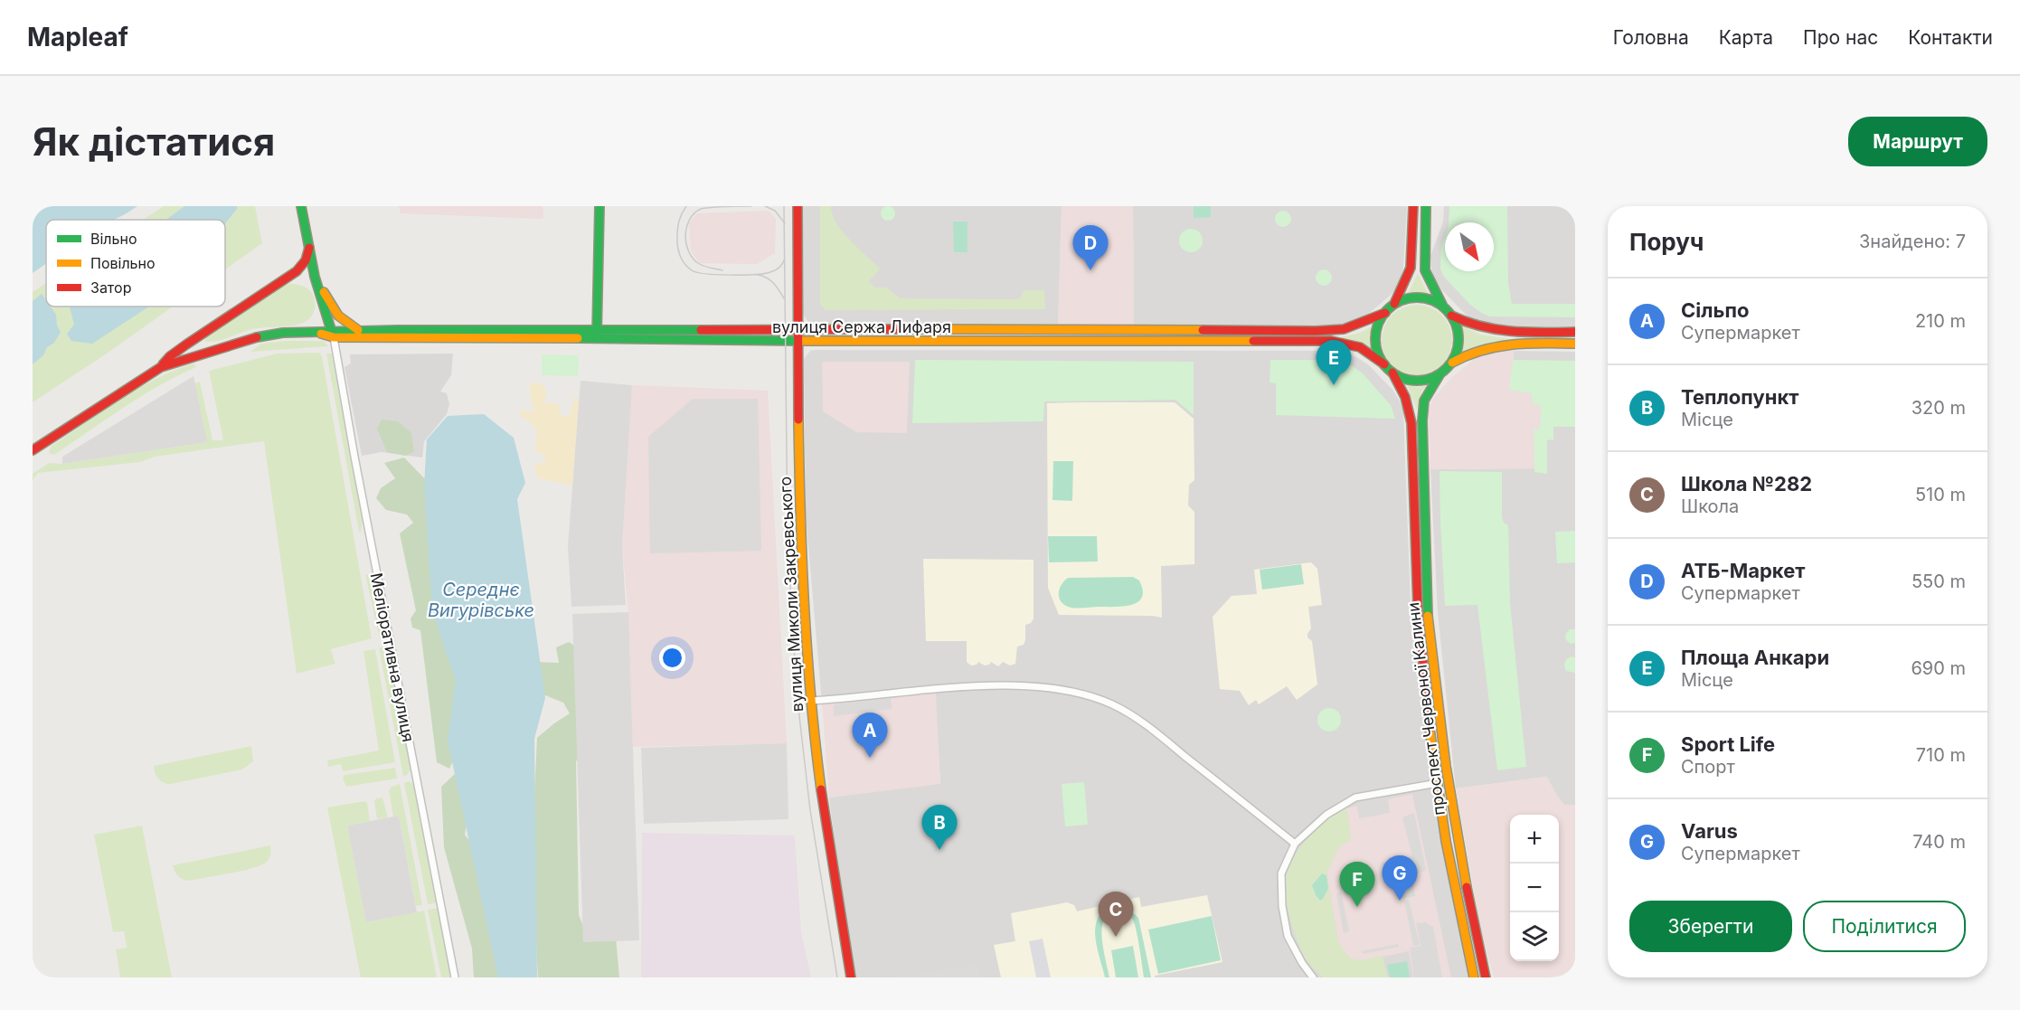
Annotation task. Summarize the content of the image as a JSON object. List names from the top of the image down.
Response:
{
  "streets": {
    "street": [
      "вулиця Сержа Лифаря",
      "вулиця Миколи Закревського",
      "Меліоративна вулиця",
      "проспект Червоної Калини"
    ]
  },
  "crossings": [
    ["вулиця Сержа Лифаря", "вулиця Миколи Закревського"],
    ["вулиця Сержа Лифаря", "Меліоративна вулиця"],
    ["вулиця Сержа Лифаря", "проспект Червоної Калини"]
  ],
  "water": ["Середнє Вигурівське"],
  "legend": ["Вільно", "Повільно", "Затор"],
  "north": "bottom right",
  "page": {
    "header": "Mapleaf",
    "nav": [
      "Головна",
      "Карта",
      "Про нас",
      "Контакти"
    ],
    "buttons": [
      "Маршрут",
      ["Зберегти", "Поділитися"]
    ],
    "title": "Як дістатися",
    "heading": ["Поруч", "Знайдено: 7"],
    "pins": [
      "D",
      "E",
      "A",
      "B",
      "G",
      "F",
      "C"
    ],
    "list": [
      {
        "mark": "A",
        "name": "Сільпо",
        "note": "Супермаркет",
        "value": "210 m"
      },
      {
        "mark": "B",
        "name": "Теплопункт",
        "note": "Місце",
        "value": "320 m"
      },
      {
        "mark": "C",
        "name": "Школа №282",
        "note": "Школа",
        "value": "510 m"
      },
      {
        "mark": "D",
        "name": "АТБ-Маркет",
        "note": "Супермаркет",
        "value": "550 m"
      },
      {
        "mark": "E",
        "name": "Площа Анкари",
        "note": "Місце",
        "value": "690 m"
      },
      {
        "mark": "F",
        "name": "Sport Life",
        "note": "Спорт",
        "value": "710 m"
      },
      {
        "mark": "G",
        "name": "Varus",
        "note": "Супермаркет",
        "value": "740 m"
      }
    ],
    "map_buttons": ["+", "−"]
  }
}
